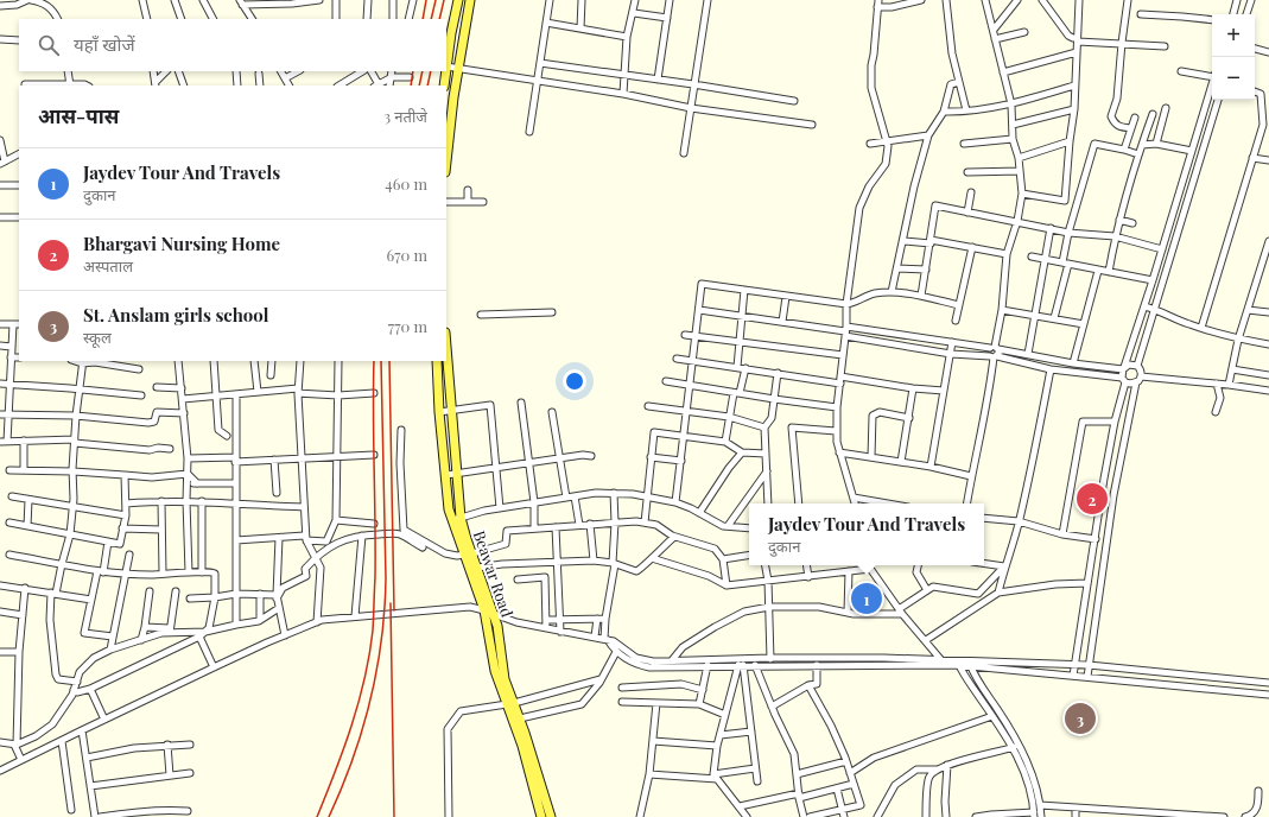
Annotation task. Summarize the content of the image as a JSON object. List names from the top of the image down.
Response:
{
  "streets": {
    "main road": ["Beawar Road"]
  },
  "page": {
    "map_buttons": ["+", "−"],
    "search": "यहाँ खोजें",
    "heading": ["आस-पास", "3 नतीजे"],
    "list": [
      {
        "mark": "1",
        "name": "Jaydev Tour And Travels",
        "note": "दुकान",
        "value": "460 m"
      },
      {
        "mark": "2",
        "name": "Bhargavi Nursing Home",
        "note": "अस्पताल",
        "value": "670 m"
      },
      {
        "mark": "3",
        "name": "St. Anslam girls school",
        "note": "स्कूल",
        "value": "770 m"
      }
    ],
    "pins": ["2", "1", "3"],
    "popup": ["Jaydev Tour And Travels", "दुकान"]
  }
}
